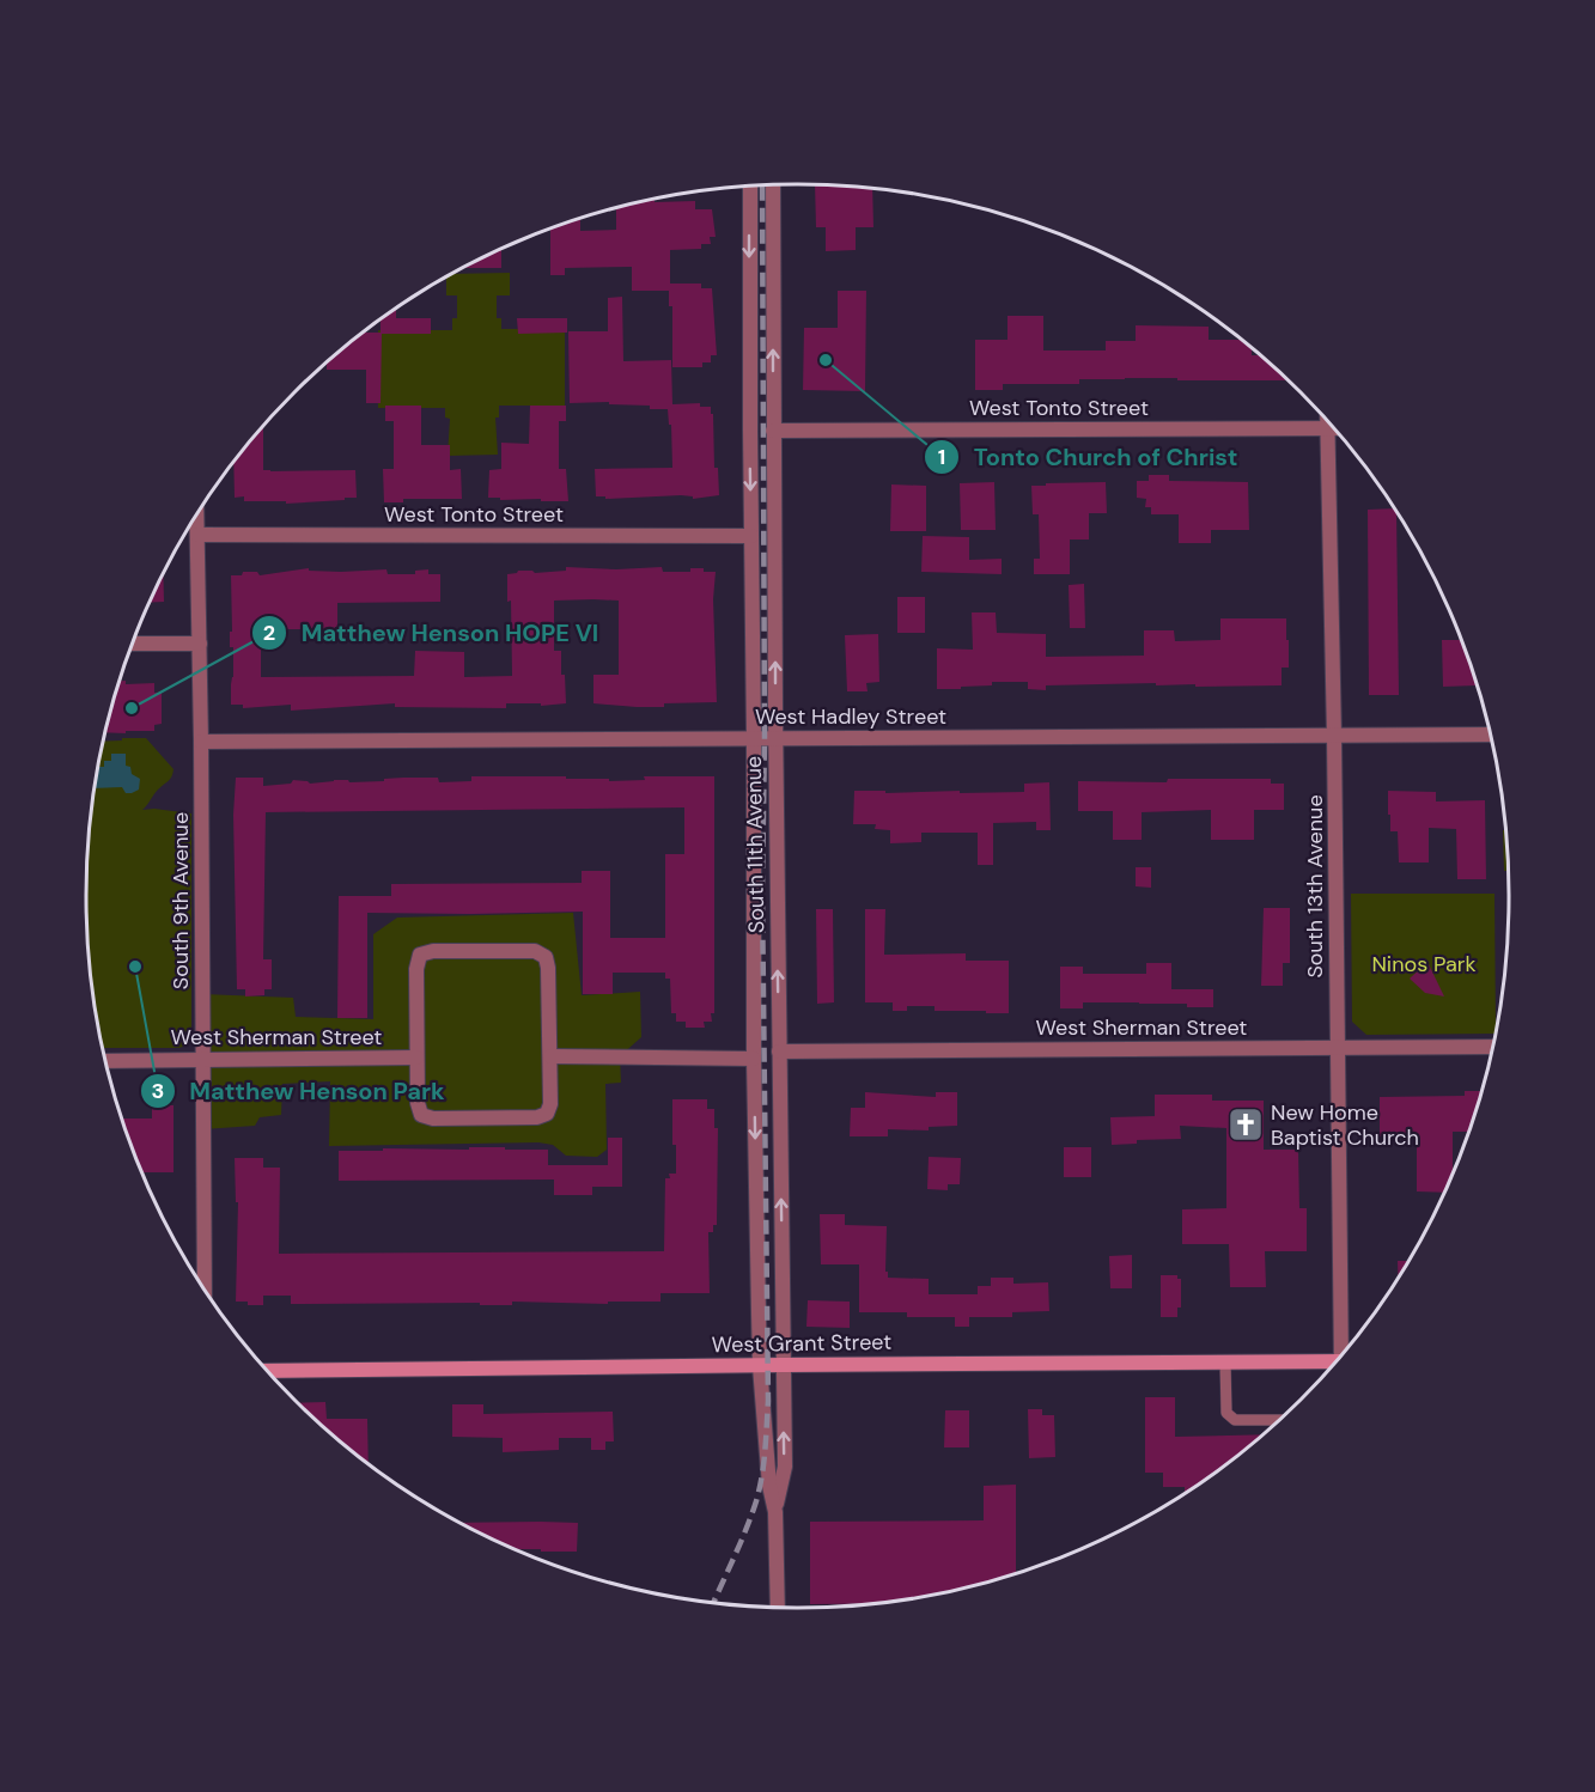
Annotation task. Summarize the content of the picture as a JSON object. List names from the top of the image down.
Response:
{
  "streets": {
    "main road": ["West Grant Street"],
    "street": [
      "West Tonto Street",
      "West Hadley Street",
      "South 11th Avenue",
      "South 13th Avenue",
      "South 9th Avenue",
      "West Sherman Street"
    ]
  },
  "crossings": [
    ["West Tonto Street", "South 11th Avenue"],
    ["West Tonto Street", "South 13th Avenue"],
    ["West Tonto Street", "South 9th Avenue"],
    ["West Hadley Street", "South 11th Avenue"],
    ["West Hadley Street", "South 13th Avenue"],
    ["West Hadley Street", "South 9th Avenue"],
    ["South 11th Avenue", "West Sherman Street"],
    ["South 11th Avenue", "West Grant Street"],
    ["South 13th Avenue", "West Sherman Street"],
    ["South 9th Avenue", "West Sherman Street"]
  ],
  "parks": ["Ninos Park"],
  "places": {
    "other": ["Tonto Church of Christ", "Matthew Henson HOPE VI", "Matthew Henson Park"],
    "church": ["New Home Baptist Church"]
  }
}
